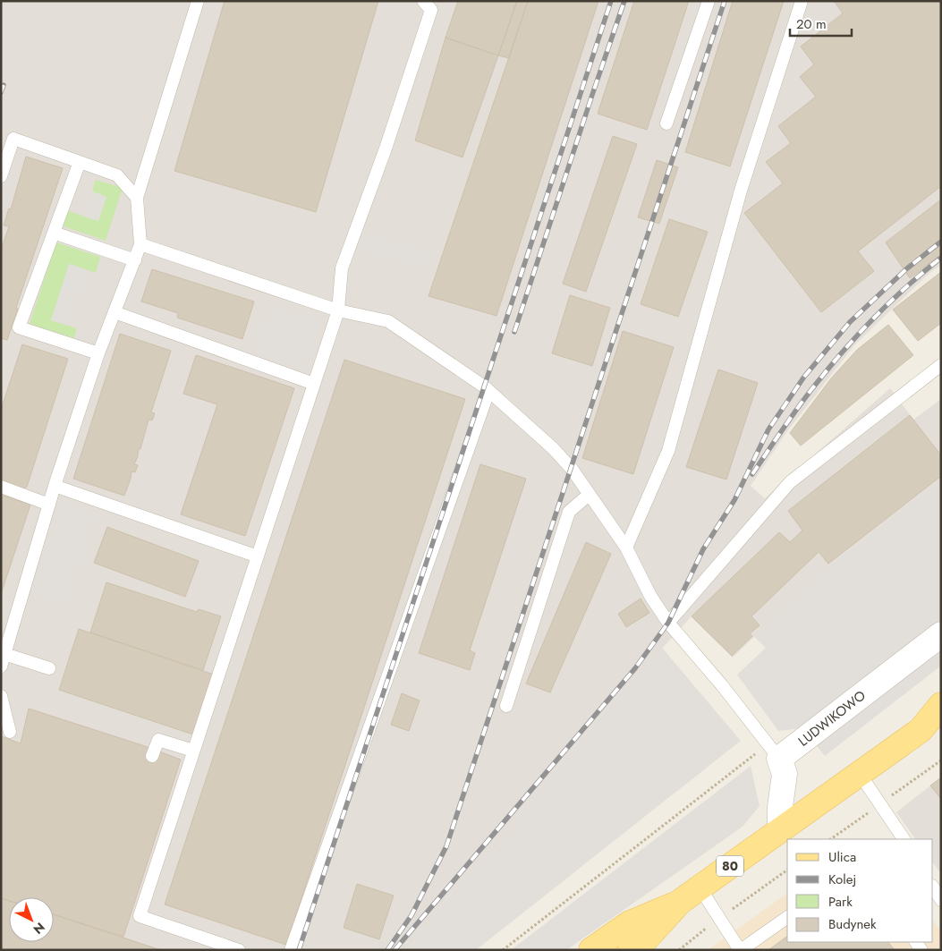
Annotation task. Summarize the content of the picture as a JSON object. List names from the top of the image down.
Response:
{
  "streets": {
    "main road": ["80"],
    "street": ["LUDWIKOWO"]
  },
  "legend": [
    "Ulica",
    "Kolej",
    "Park",
    "Budynek"
  ],
  "scale_bar": "20 m",
  "north": "bottom right"
}
